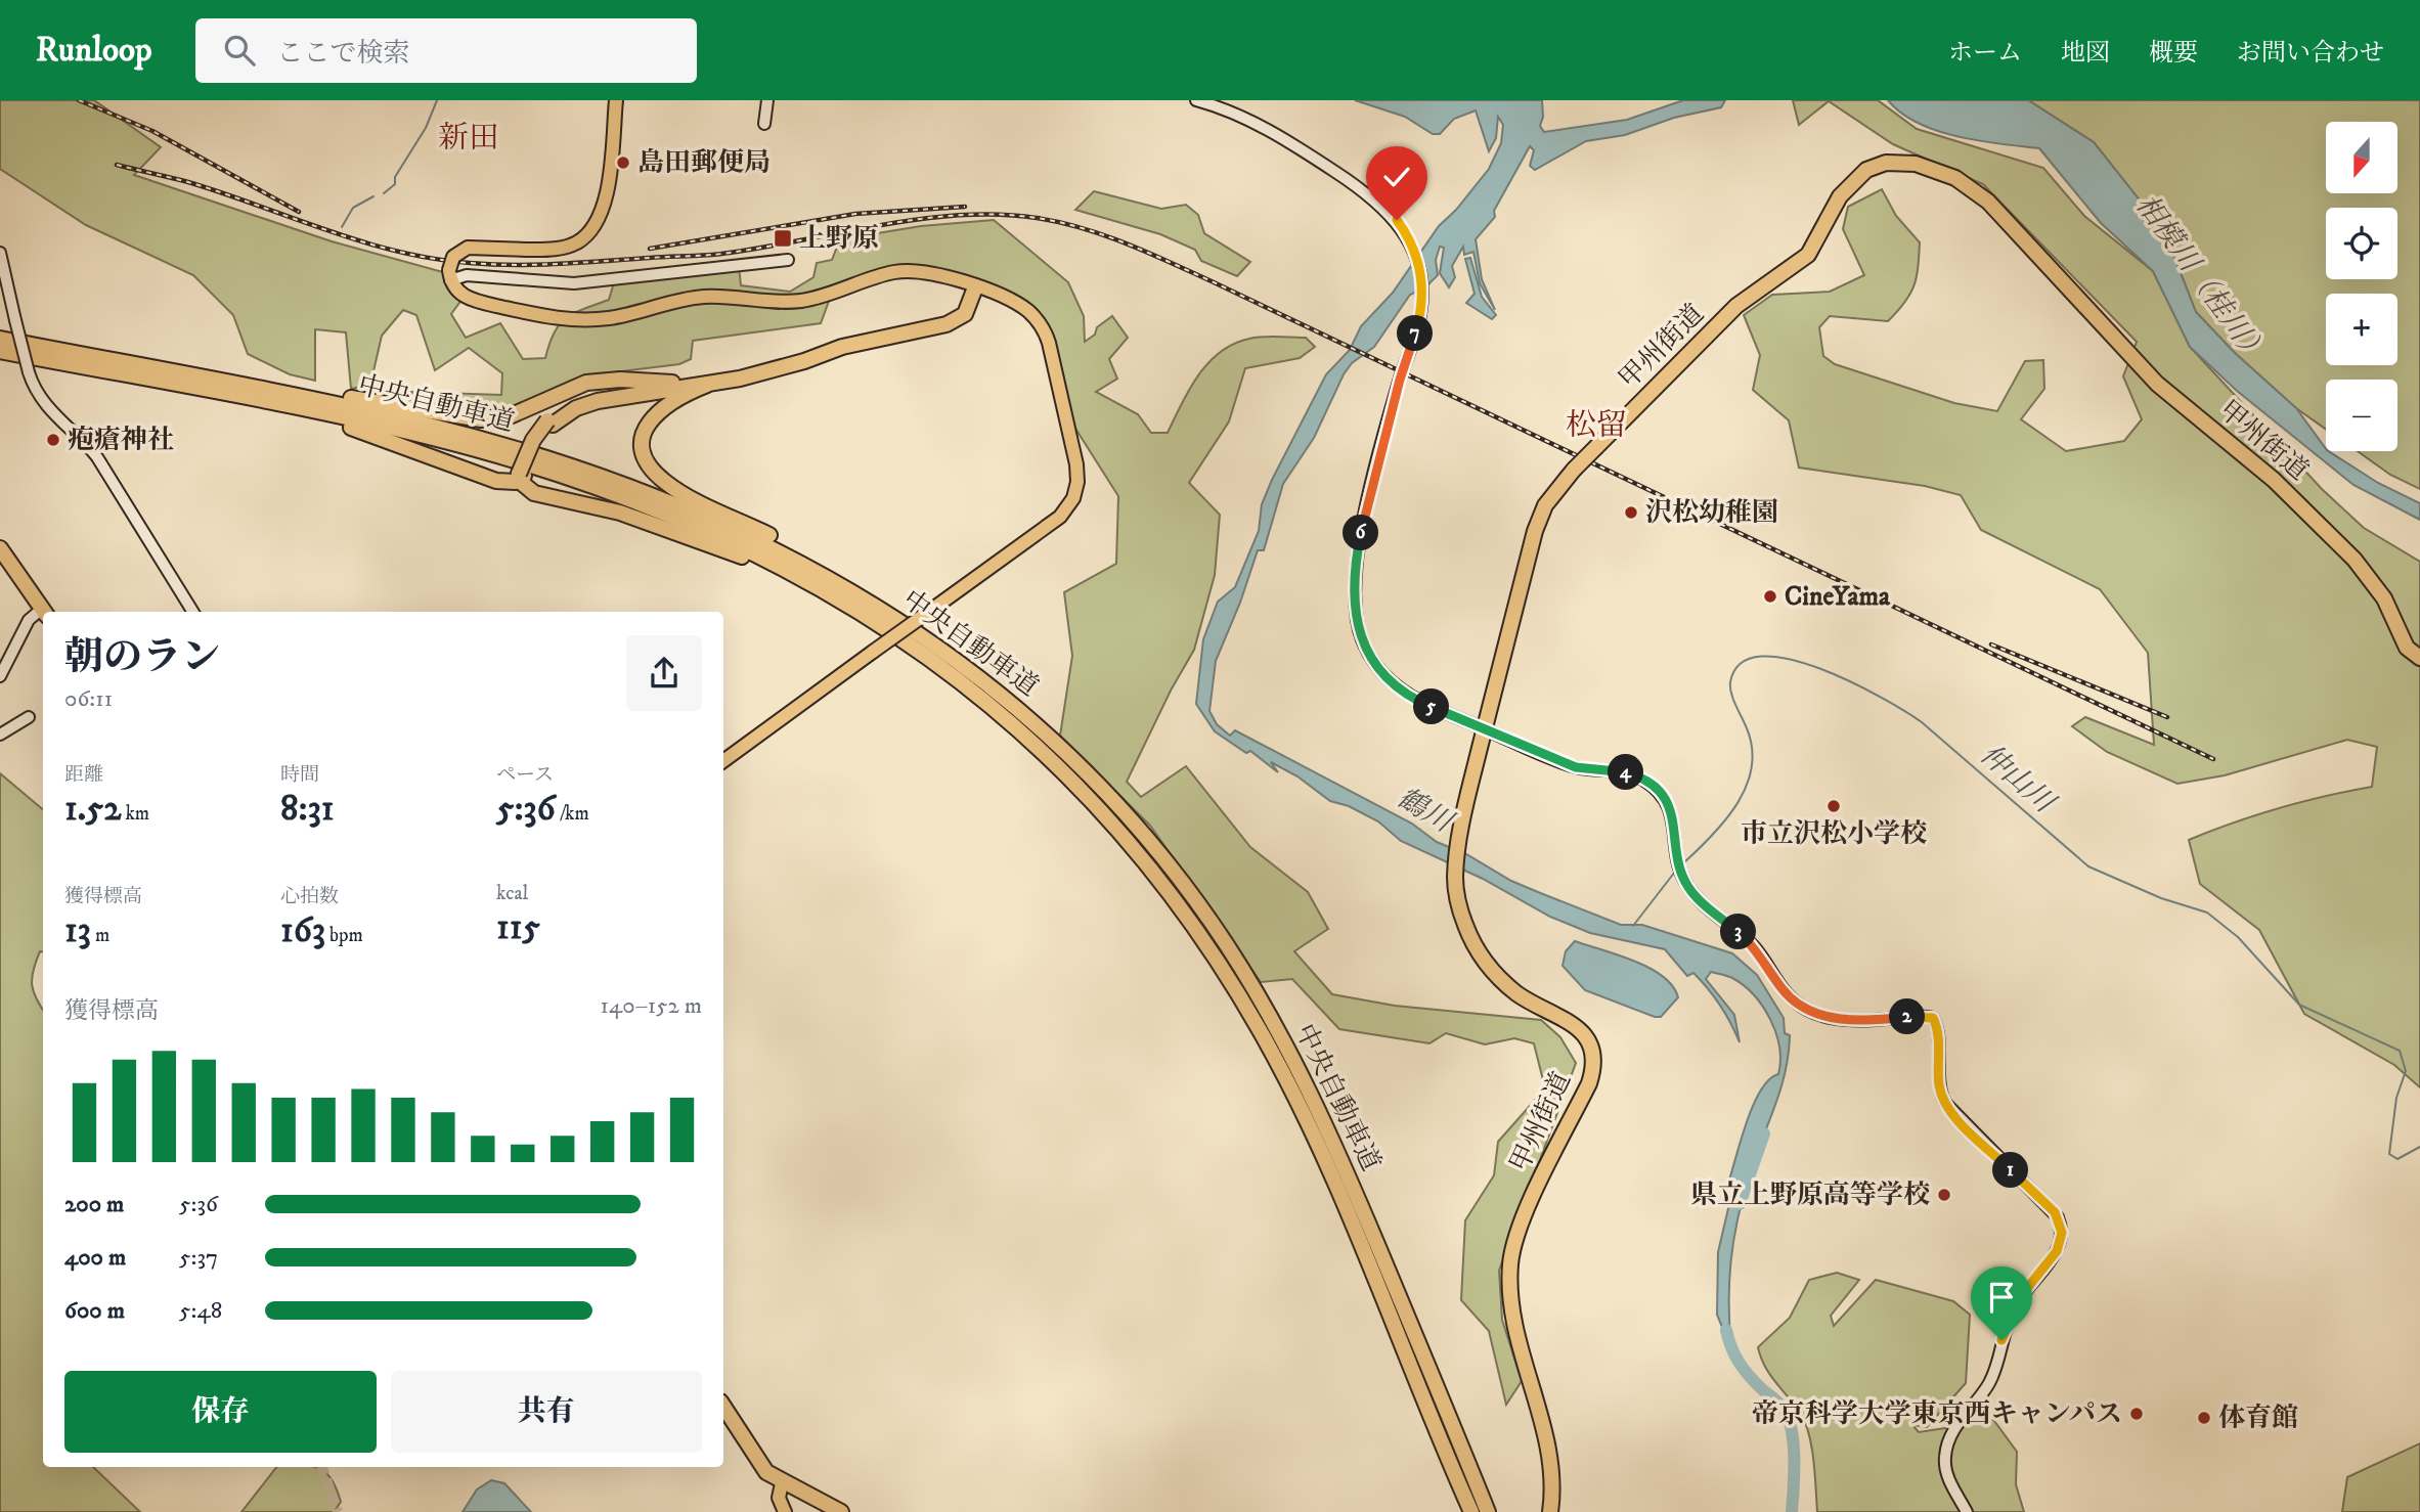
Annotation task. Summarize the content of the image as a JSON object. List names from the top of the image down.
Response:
{
  "streets": {
    "highway": ["甲州街道", "中央自動車道"]
  },
  "districts": ["新田", "松留"],
  "water": ["相模川（桂川）", "仲山川", "鶴川"],
  "places": {
    "other": [
      "島田郵便局",
      "疱瘡神社",
      "沢松幼稚園",
      "CineYama",
      "市立沢松小学校",
      "県立上野原高等学校",
      "帝京科学大学東京西キャンパス",
      "体育館"
    ],
    "transit": ["上野原"]
  },
  "north": "bottom",
  "page": {
    "header": "Runloop",
    "search": "ここで検索",
    "nav": [
      "ホーム",
      "地図",
      "概要",
      "お問い合わせ"
    ],
    "map_buttons": ["+", "−"],
    "pins": [
      "7",
      "6",
      "5",
      "4",
      "3",
      "2",
      "1"
    ],
    "heading": ["朝のラン", "06:11"],
    "stats": [
      ["距離", "1.52 km"],
      ["時間", "8:31"],
      ["ペース", "5:36 /km"],
      ["獲得標高", "13 m"],
      ["心拍数", "163 bpm"],
      ["kcal", "115"]
    ],
    "chart": ["獲得標高", "140–152 m"],
    "list": [
      {
        "name": "200 m",
        "note": "5:36"
      },
      {
        "name": "400 m",
        "note": "5:37"
      },
      {
        "name": "600 m",
        "note": "5:48"
      }
    ],
    "buttons": ["保存", "共有"]
  }
}
